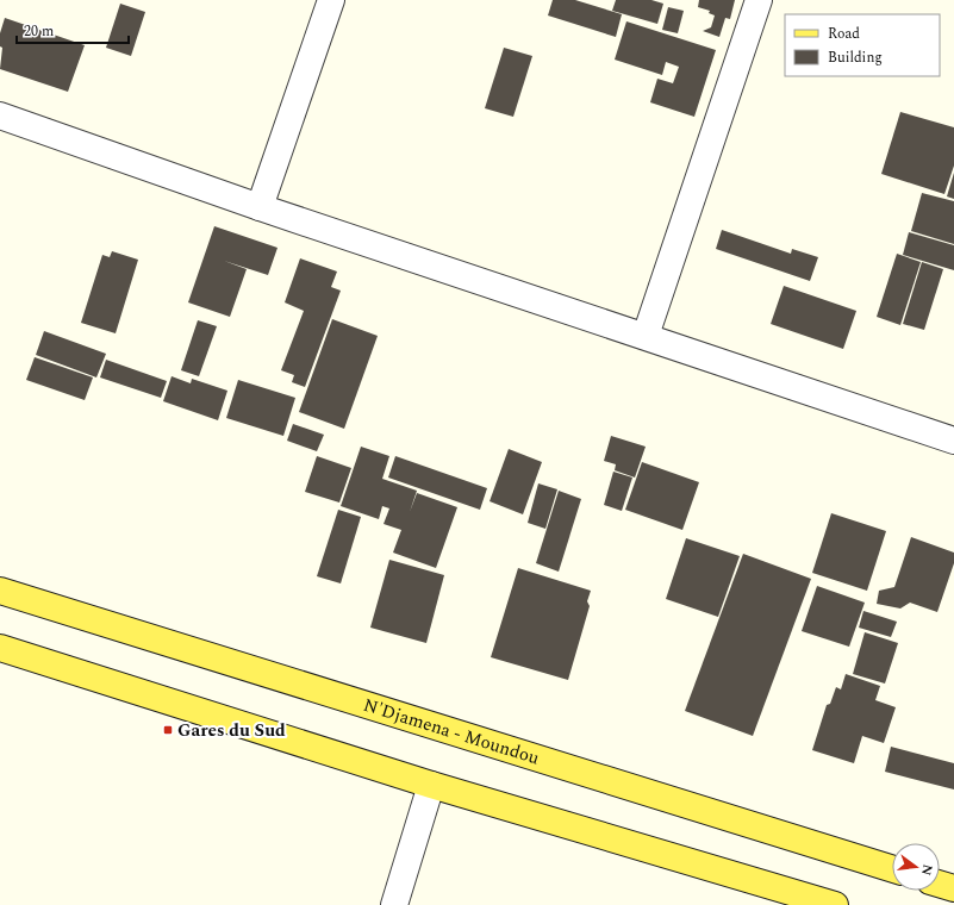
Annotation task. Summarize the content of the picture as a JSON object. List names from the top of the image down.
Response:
{
  "streets": {
    "main road": ["N'Djamena - Moundou"]
  },
  "places": {
    "transit": ["Gares du Sud"]
  },
  "legend": ["Road", "Building"],
  "scale_bar": "20 m",
  "north": "right"
}
